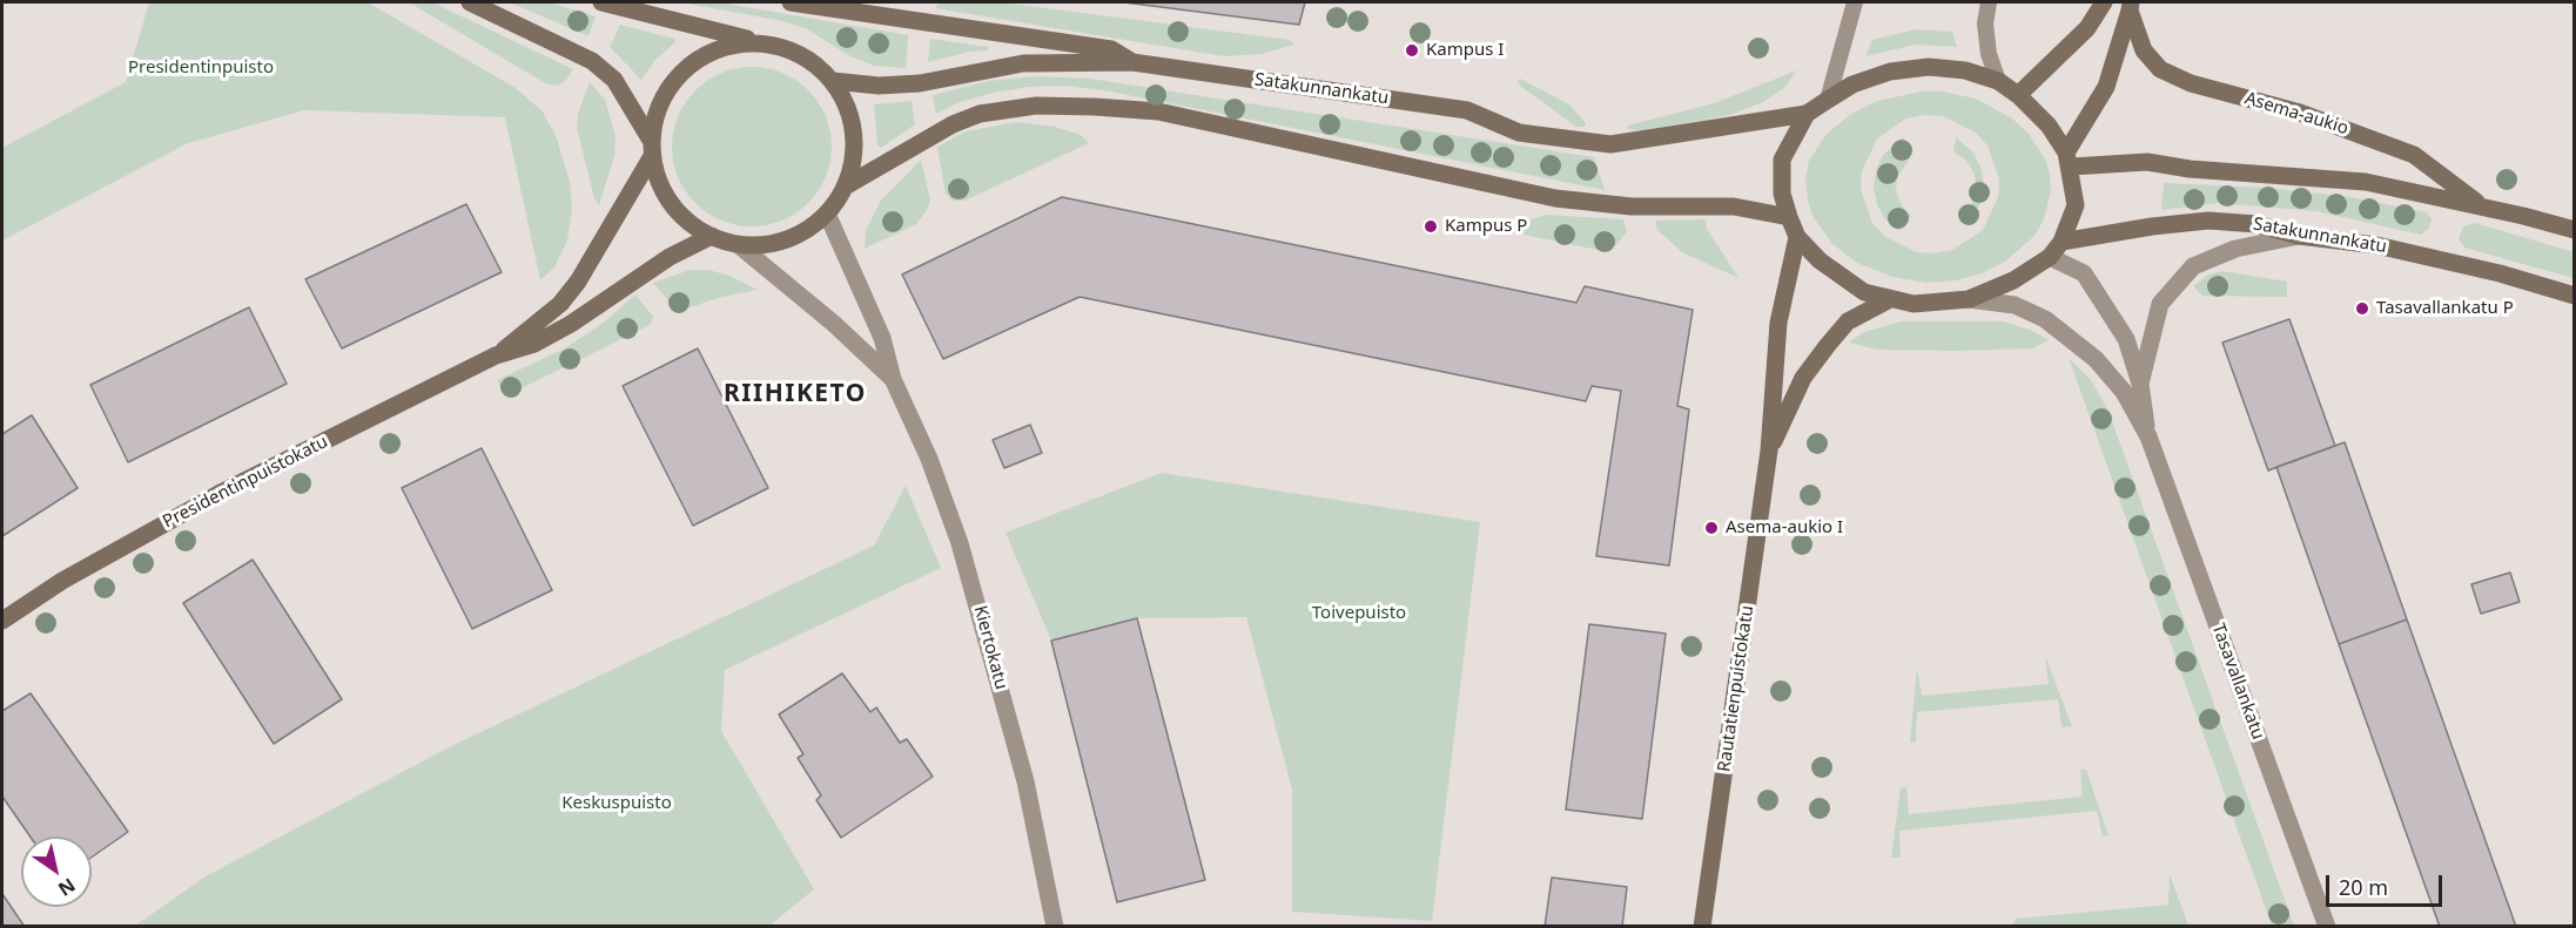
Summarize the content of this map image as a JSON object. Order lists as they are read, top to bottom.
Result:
{
  "streets": {
    "main road": [
      "Satakunnankatu",
      "Asema-aukio",
      "Presidentinpuistokatu",
      "Rautatienpuistokatu"
    ],
    "street": ["Kiertokatu", "Tasavallankatu"]
  },
  "crossings": [
    ["Satakunnankatu", "Presidentinpuistokatu"],
    ["Satakunnankatu", "Kiertokatu"],
    ["Presidentinpuistokatu", "Kiertokatu"]
  ],
  "districts": ["RIIHIKETO"],
  "parks": ["Presidentinpuisto", "Toivepuisto", "Keskuspuisto"],
  "places": [
    "Kampus I",
    "Kampus P",
    "Tasavallankatu P",
    "Asema-aukio I"
  ],
  "scale_bar": "20 m",
  "north": "bottom right"
}
